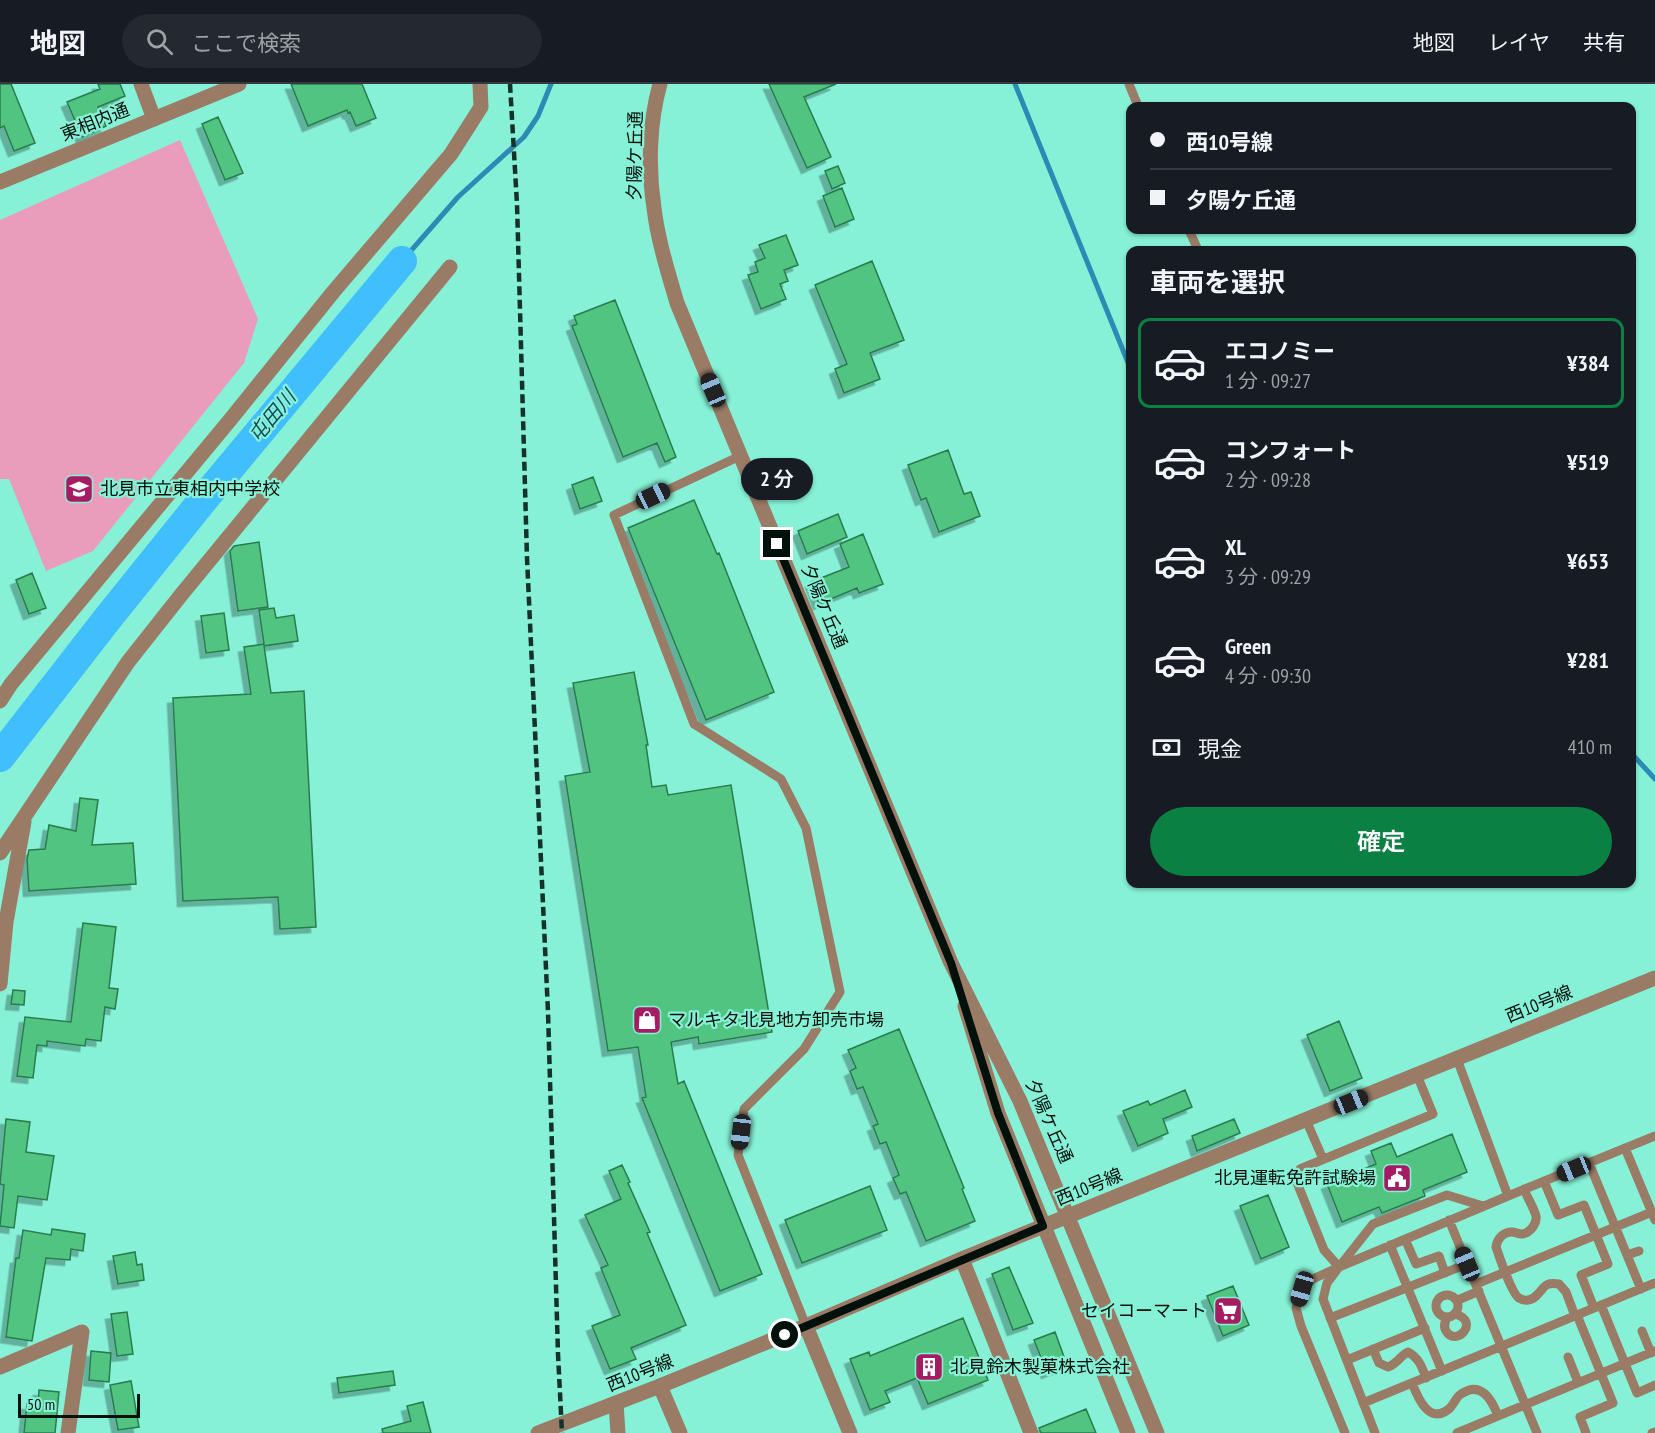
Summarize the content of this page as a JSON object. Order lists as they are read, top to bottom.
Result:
{
  "streets": {
    "street": ["東相内通", "夕陽ケ丘通", "西10号線"]
  },
  "crossings": [
    ["夕陽ケ丘通", "西10号線"]
  ],
  "water": ["屯田川"],
  "places": {
    "school or university": ["北見市立東相内中学校"],
    "shop": ["マルキタ北見地方卸売市場"],
    "public building": ["北見運転免許試験場"],
    "supermarket": ["セイコーマート"],
    "building": ["北見鈴木製菓株式会社"]
  },
  "scale_bar": "50 m",
  "page": {
    "header": "地図",
    "search": "ここで検索",
    "nav": ["地図", "レイヤ", "共有"],
    "banner": ["西10号線", "夕陽ケ丘通"],
    "heading": "車両を選択",
    "list": [
      {
        "name": "エコノミー",
        "note": "1 分 · 09:27",
        "value": "¥384"
      },
      {
        "name": "コンフォート",
        "note": "2 分 · 09:28",
        "value": "¥519"
      },
      {
        "name": "XL",
        "note": "3 分 · 09:29",
        "value": "¥653"
      },
      {
        "name": "Green",
        "note": "4 分 · 09:30",
        "value": "¥281"
      }
    ],
    "bubble": "2 分",
    "pay": ["現金", "410 m"],
    "buttons": "確定",
    "scale": "50 m"
  }
}
